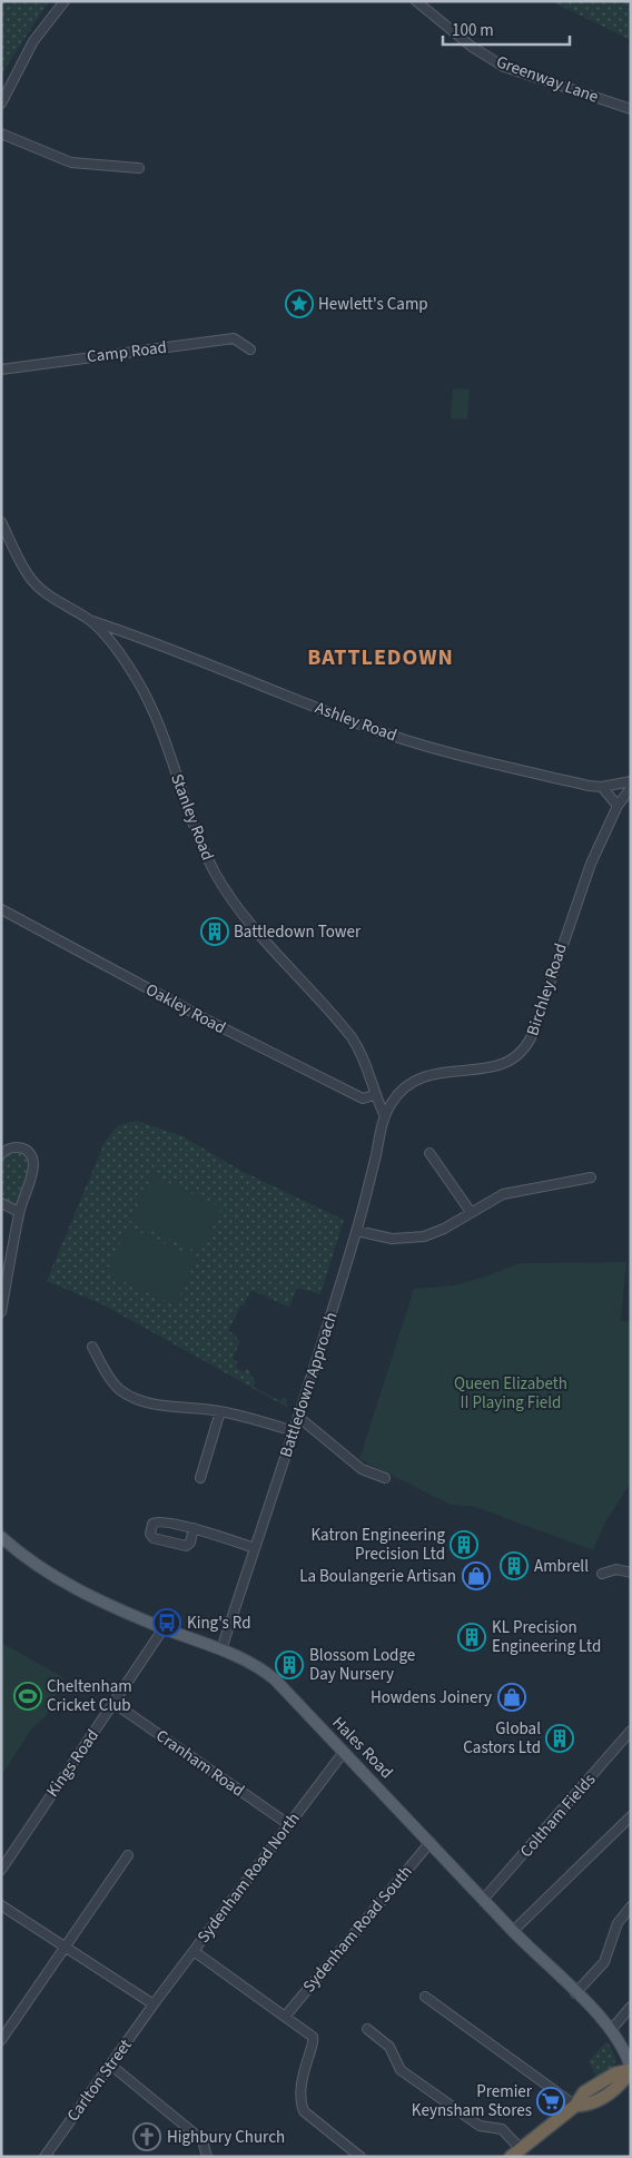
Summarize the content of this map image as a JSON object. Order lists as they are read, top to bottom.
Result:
{
  "streets": {
    "main road": ["Hales Road"],
    "street": [
      "Greenway Lane",
      "Camp Road",
      "Ashley Road",
      "Stanley Road",
      "Birchley Road",
      "Oakley Road",
      "Battledown Approach",
      "Kings Road",
      "Cranham Road",
      "Coltham Fields",
      "Sydenham Road North",
      "Sydenham Road South",
      "Carlton Street"
    ]
  },
  "crossings": [
    ["Ashley Road", "Stanley Road"],
    ["Stanley Road", "Birchley Road"],
    ["Stanley Road", "Oakley Road"],
    ["Stanley Road", "Battledown Approach"],
    ["Birchley Road", "Battledown Approach"],
    ["Battledown Approach", "Hales Road"],
    ["Hales Road", "Kings Road"],
    ["Hales Road", "Coltham Fields"],
    ["Hales Road", "Sydenham Road North"],
    ["Hales Road", "Sydenham Road South"],
    ["Kings Road", "Cranham Road"],
    ["Cranham Road", "Sydenham Road North"],
    ["Sydenham Road North", "Carlton Street"]
  ],
  "districts": ["BATTLEDOWN"],
  "parks": ["Queen Elizabeth II Playing Field"],
  "places": {
    "place": ["Hewlett's Camp"],
    "building": [
      "Battledown Tower",
      "Katron Engineering Precision Ltd",
      "Ambrell",
      "KL Precision Engineering Ltd",
      "Blossom Lodge Day Nursery",
      "Global Castors Ltd"
    ],
    "shop": ["La Boulangerie Artisan", "Howdens Joinery"],
    "bus stop": ["King's Rd"],
    "sports": ["Cheltenham Cricket Club"],
    "supermarket": ["Premier Keynsham Stores"],
    "church": ["Highbury Church"]
  },
  "scale_bar": "100 m"
}
